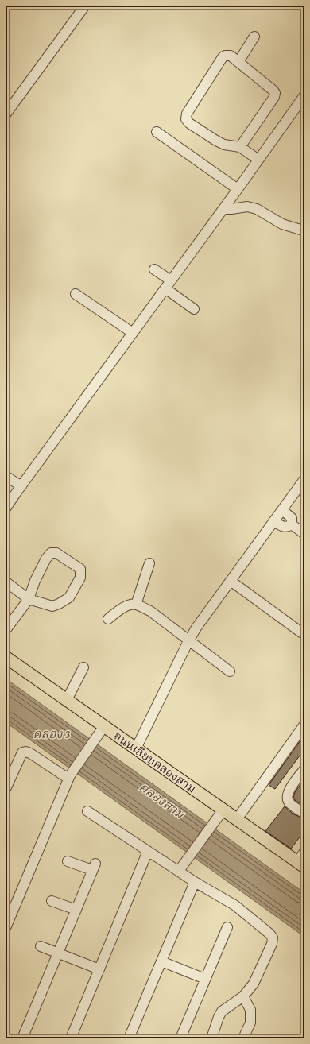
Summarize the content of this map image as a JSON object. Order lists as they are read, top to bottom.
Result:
{
  "streets": {
    "main road": ["ถนนเลียบคลองสาม"]
  },
  "water": ["คลอง 3", "คลองสาม"]
}
